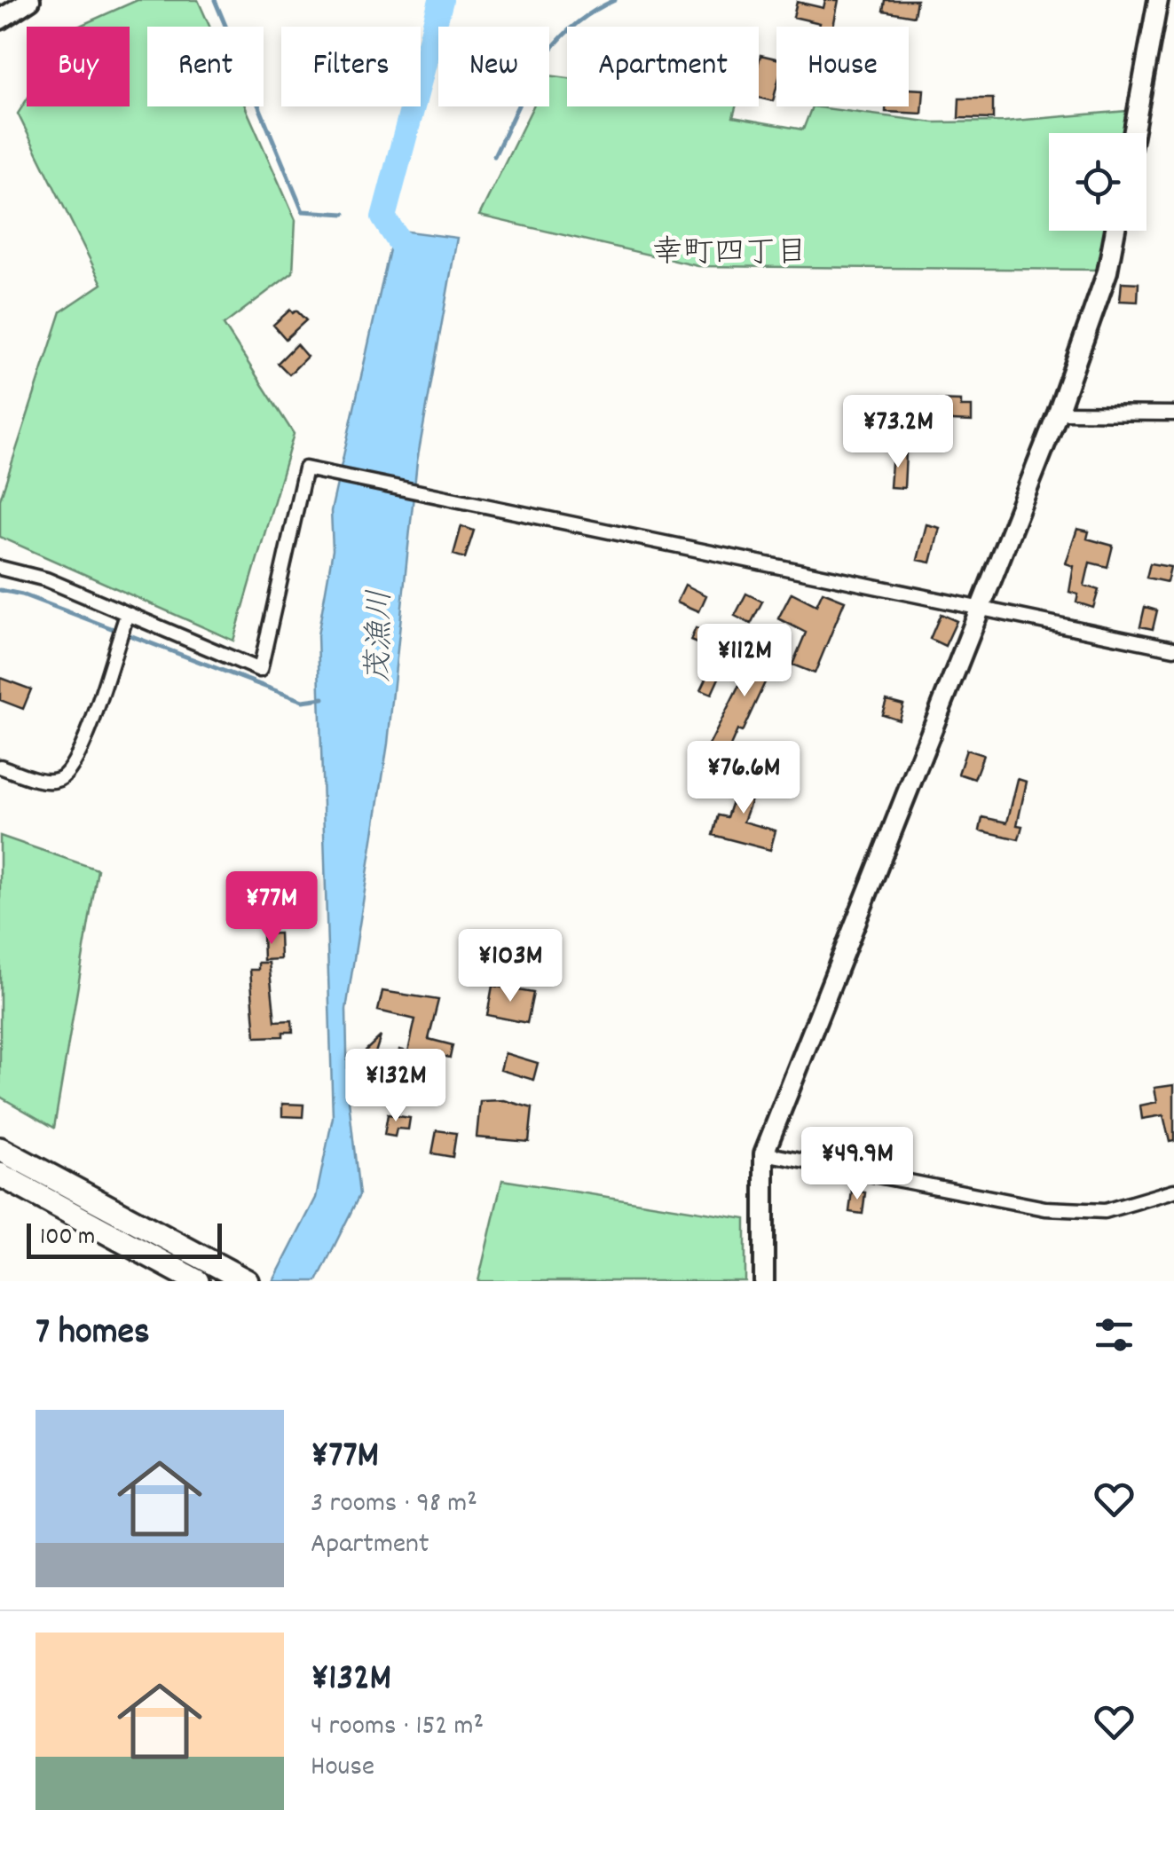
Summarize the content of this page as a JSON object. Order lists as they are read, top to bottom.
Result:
{
  "districts": ["幸町四丁目"],
  "water": ["茂漁川"],
  "scale_bar": "100 m",
  "page": {
    "chip": [
      "Buy",
      "Rent",
      "Filters",
      "New",
      "Apartment",
      "House"
    ],
    "price": [
      "¥73.2M",
      "¥112M",
      "¥76.6M",
      "¥77M",
      "¥103M",
      "¥132M",
      "¥49.9M"
    ],
    "scale": "100 m",
    "heading": "7 homes",
    "list": [
      {
        "name": "¥77M",
        "note": "3 rooms · 98 m² · Apartment"
      },
      {
        "name": "¥132M",
        "note": "4 rooms · 152 m² · House"
      }
    ]
  }
}
